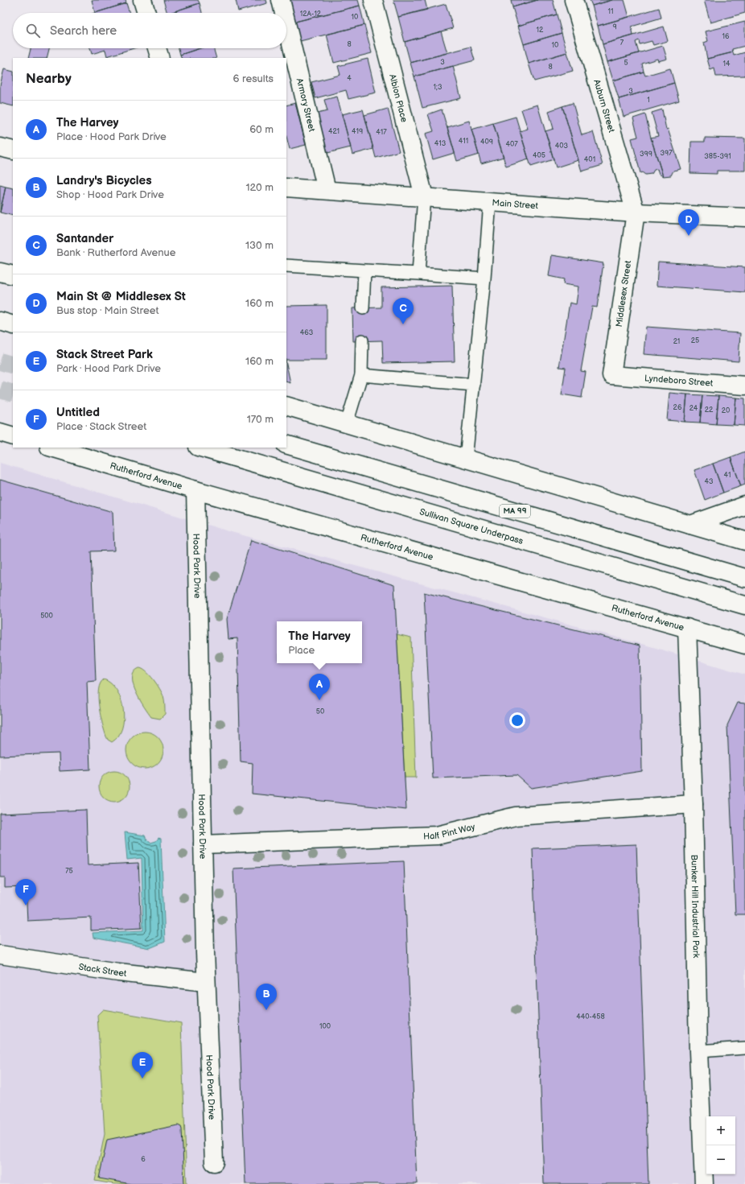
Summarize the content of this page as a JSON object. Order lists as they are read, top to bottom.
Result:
{
  "streets": {
    "street": [
      "Albion Place",
      "Armory Street",
      "Auburn Street",
      "Main Street",
      "Middlesex Street",
      "Lyndeboro Street",
      "Rutherford Avenue",
      "MA 99",
      "Sullivan Square Underpass",
      "Hood Park Drive",
      "Half Pint Way",
      "Bunker Hill Industrial Park",
      "Stack Street"
    ]
  },
  "crossings": [
    ["Albion Place", "Main Street"],
    ["Armory Street", "Main Street"],
    ["Auburn Street", "Main Street"],
    ["Auburn Street", "Middlesex Street"],
    ["Main Street", "Middlesex Street"],
    ["Middlesex Street", "Lyndeboro Street"],
    ["Rutherford Avenue", "Hood Park Drive"],
    ["Rutherford Avenue", "Bunker Hill Industrial Park"],
    ["Hood Park Drive", "Half Pint Way"],
    ["Hood Park Drive", "Stack Street"],
    ["Half Pint Way", "Bunker Hill Industrial Park"]
  ],
  "house_numbers": [
    "11",
    "12A-12",
    "10",
    "9",
    "12",
    "16",
    "7",
    "8",
    "10",
    "3",
    "5",
    "14",
    "8",
    "4",
    "1;3",
    "3",
    "1",
    "421",
    "419",
    "417",
    "411",
    "409",
    "413",
    "407",
    "403",
    "397",
    "399",
    "405",
    "385-391",
    "401",
    "463",
    "25",
    "21",
    "26",
    "24",
    "22",
    "20",
    "41",
    "43",
    "500",
    "50",
    "75",
    "440-458",
    "100",
    "6"
  ],
  "page": {
    "search": "Search here",
    "heading": ["Nearby", "6 results"],
    "list": [
      {
        "mark": "A",
        "name": "The Harvey",
        "note": "Place · Hood Park Drive",
        "value": "60 m"
      },
      {
        "mark": "B",
        "name": "Landry's Bicycles",
        "note": "Shop · Hood Park Drive",
        "value": "120 m"
      },
      {
        "mark": "C",
        "name": "Santander",
        "note": "Bank · Rutherford Avenue",
        "value": "130 m"
      },
      {
        "mark": "D",
        "name": "Main St @ Middlesex St",
        "note": "Bus stop · Main Street",
        "value": "160 m"
      },
      {
        "mark": "E",
        "name": "Stack Street Park",
        "note": "Park · Hood Park Drive",
        "value": "160 m"
      },
      {
        "mark": "F",
        "name": "Untitled",
        "note": "Place · Stack Street",
        "value": "170 m"
      }
    ],
    "pins": [
      "D",
      "C",
      "A",
      "F",
      "B",
      "E"
    ],
    "popup": ["The Harvey", "Place"],
    "map_buttons": ["+", "−"]
  }
}
